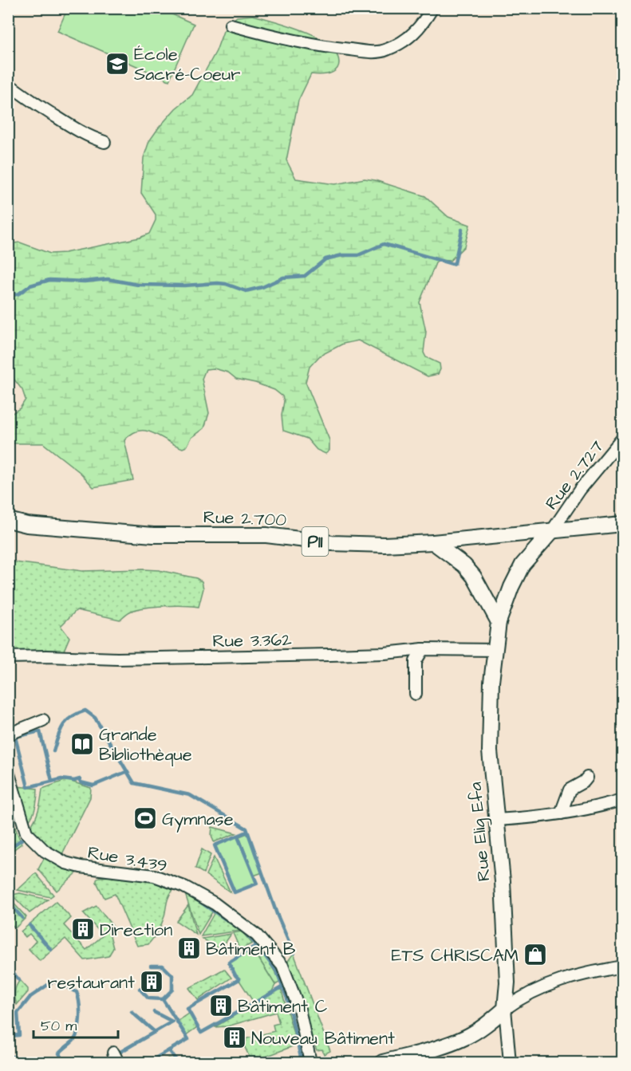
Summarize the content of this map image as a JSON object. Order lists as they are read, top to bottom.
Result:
{
  "streets": {
    "main road": ["Rue 2.700", "P11", "Rue Elig Efa"],
    "street": ["Rue 2.727", "Rue 3.362", "Rue 3.439"]
  },
  "crossings": [
    ["Rue 2.727", "Rue 2.700"],
    ["Rue 2.727", "Rue Elig Efa"],
    ["Rue 2.700", "Rue Elig Efa"],
    ["Rue 3.362", "Rue Elig Efa"]
  ],
  "places": {
    "school or university": ["École Sacré-Coeur"],
    "library": ["Grande Bibliothèque"],
    "sports": ["Gymnase"],
    "building": [
      "Direction",
      "Bâtiment B",
      "restaurant",
      "Bâtiment C",
      "Nouveau Bâtiment"
    ],
    "shop": ["ETS CHRISCAM"]
  },
  "scale_bar": "50 m"
}
